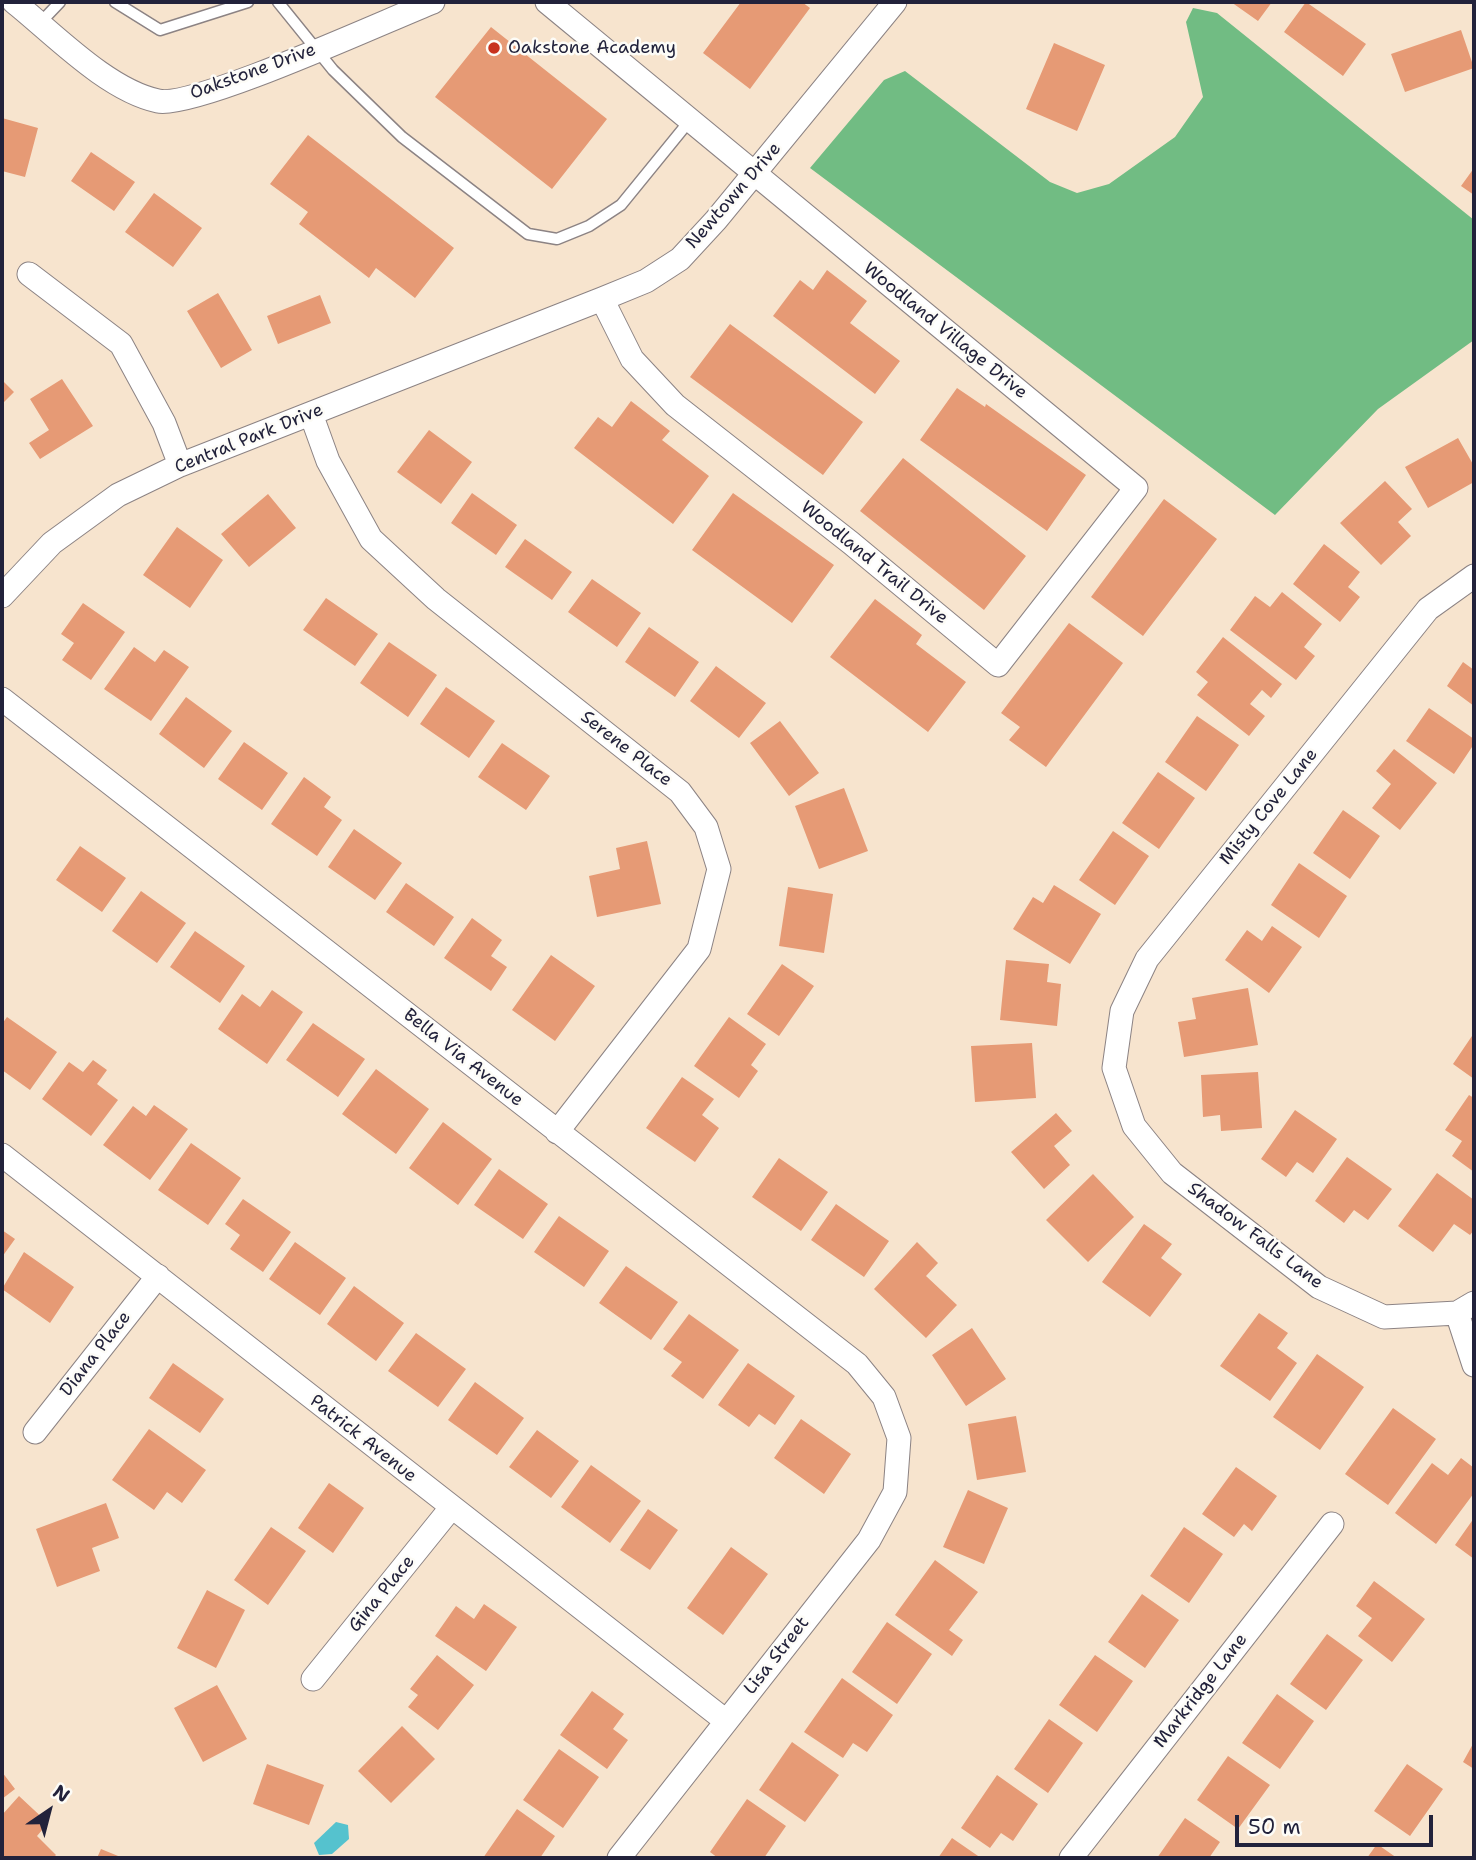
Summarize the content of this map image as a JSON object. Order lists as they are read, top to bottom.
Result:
{
  "streets": {
    "street": [
      "Oakstone Drive",
      "Newtown Drive",
      "Woodland Village Drive",
      "Central Park Drive",
      "Woodland Trail Drive",
      "Serene Place",
      "Misty Cove Lane",
      "Bella Via Avenue",
      "Shadow Falls Lane",
      "Diana Place",
      "Patrick Avenue",
      "Gina Place",
      "Lisa Street",
      "Markridge Lane"
    ]
  },
  "crossings": [
    ["Newtown Drive", "Woodland Village Drive"],
    ["Newtown Drive", "Central Park Drive"],
    ["Newtown Drive", "Woodland Trail Drive"],
    ["Woodland Village Drive", "Woodland Trail Drive"],
    ["Central Park Drive", "Serene Place"],
    ["Serene Place", "Bella Via Avenue"],
    ["Misty Cove Lane", "Shadow Falls Lane"],
    ["Bella Via Avenue", "Lisa Street"],
    ["Diana Place", "Patrick Avenue"],
    ["Patrick Avenue", "Gina Place"],
    ["Patrick Avenue", "Lisa Street"]
  ],
  "places": ["Oakstone Academy"],
  "scale_bar": "50 m",
  "north": "top right"
}
